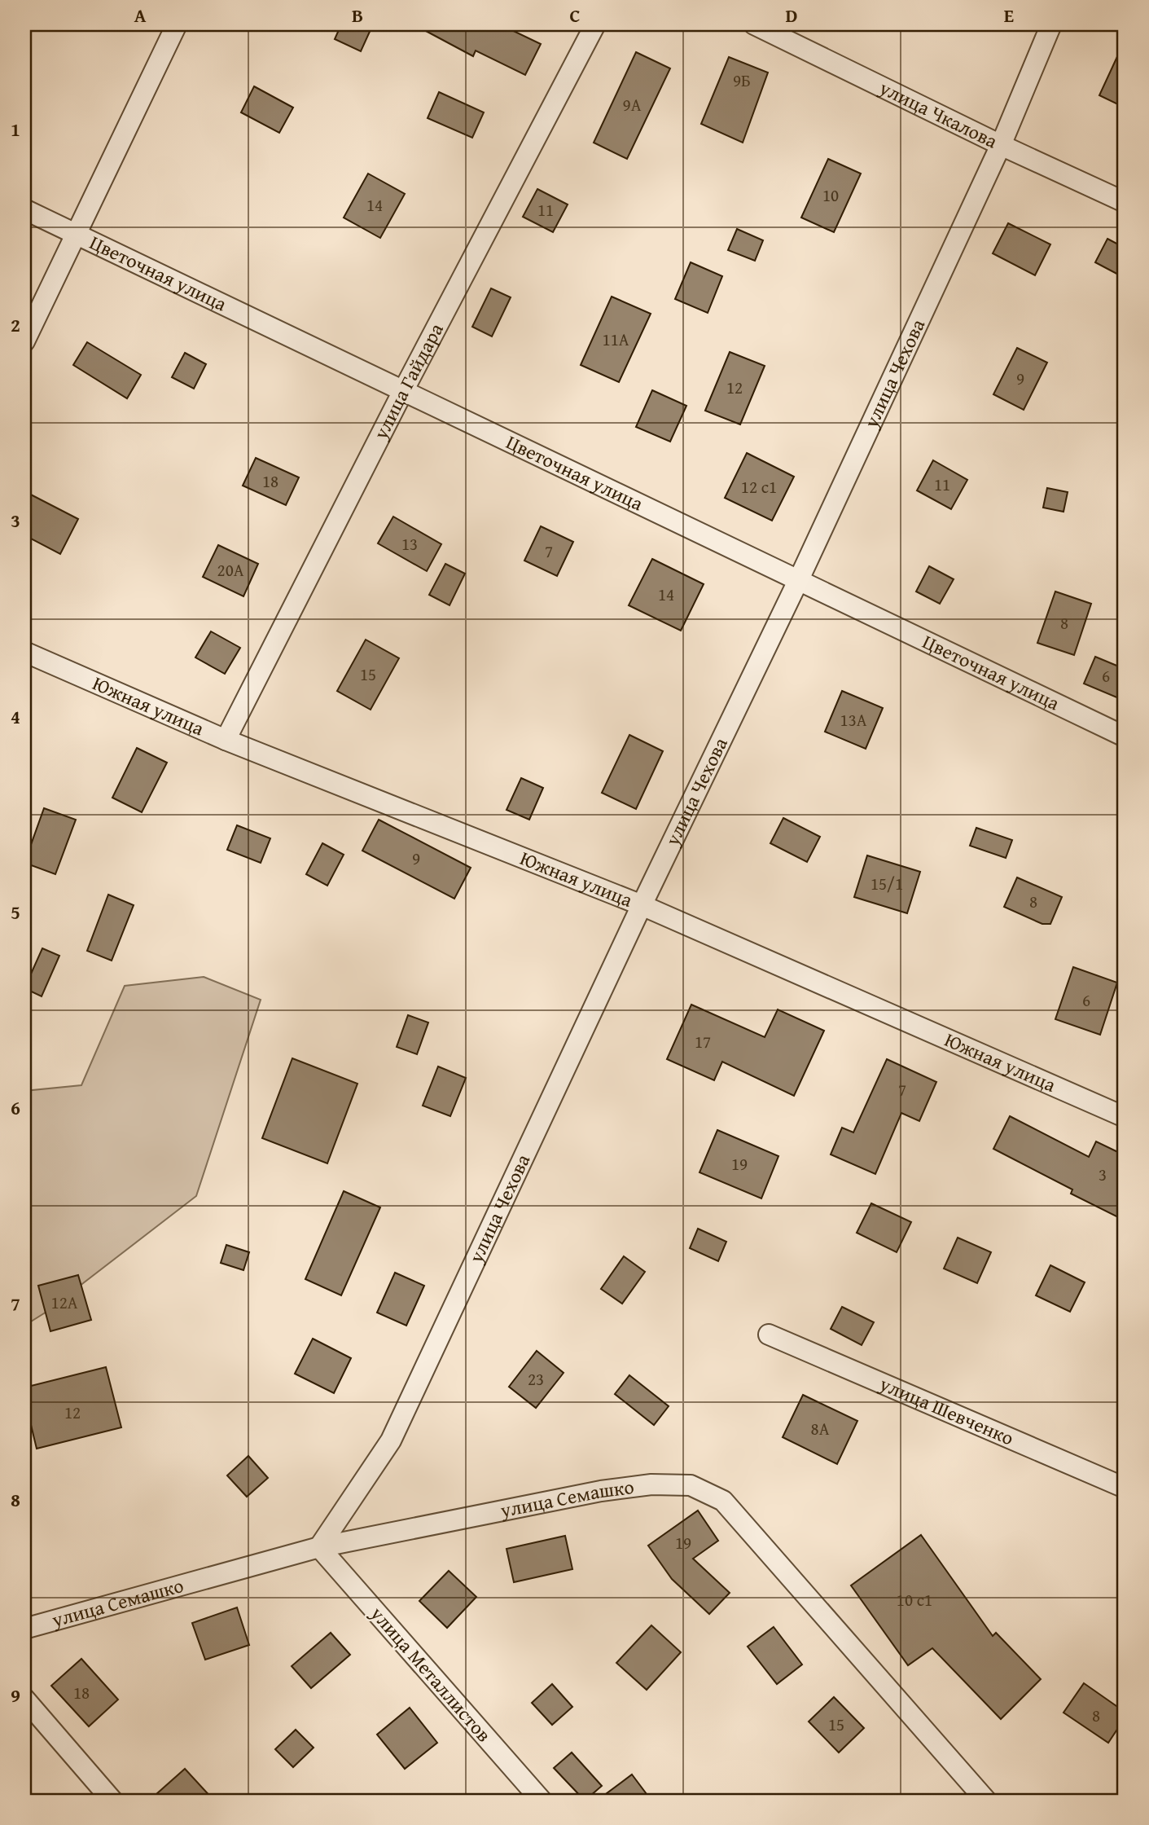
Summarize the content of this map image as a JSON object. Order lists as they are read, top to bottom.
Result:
{
  "streets": {
    "street": [
      "улица Чкалова",
      "Цветочная улица",
      "улица Чехова",
      "улица Гайдара",
      "Южная улица",
      "улица Шевченко",
      "улица Семашко",
      "улица Металлистов"
    ]
  },
  "crossings": [
    ["улица Чкалова", "улица Чехова"],
    ["Цветочная улица", "улица Чехова"],
    ["Цветочная улица", "улица Гайдара"],
    ["улица Чехова", "Южная улица"],
    ["улица Чехова", "улица Семашко"],
    ["улица Чехова", "улица Металлистов"],
    ["улица Гайдара", "Южная улица"],
    ["улица Семашко", "улица Металлистов"]
  ],
  "house_numbers": [
    "9Б",
    "9А",
    "10",
    "14",
    "11",
    "11А",
    "9",
    "12",
    "18",
    "11",
    "12 с1",
    "13",
    "7",
    "20А",
    "14",
    "8",
    "15",
    "6",
    "13А",
    "9",
    "15/1",
    "8",
    "6",
    "17",
    "7",
    "19",
    "3",
    "12А",
    "23",
    "12",
    "8А",
    "19",
    "10 с1",
    "18",
    "8",
    "15"
  ],
  "grid": {
    "columns": [
      "A",
      "B",
      "C",
      "D",
      "E"
    ],
    "rows": [
      "1",
      "2",
      "3",
      "4",
      "5",
      "6",
      "7",
      "8",
      "9"
    ]
  }
}
